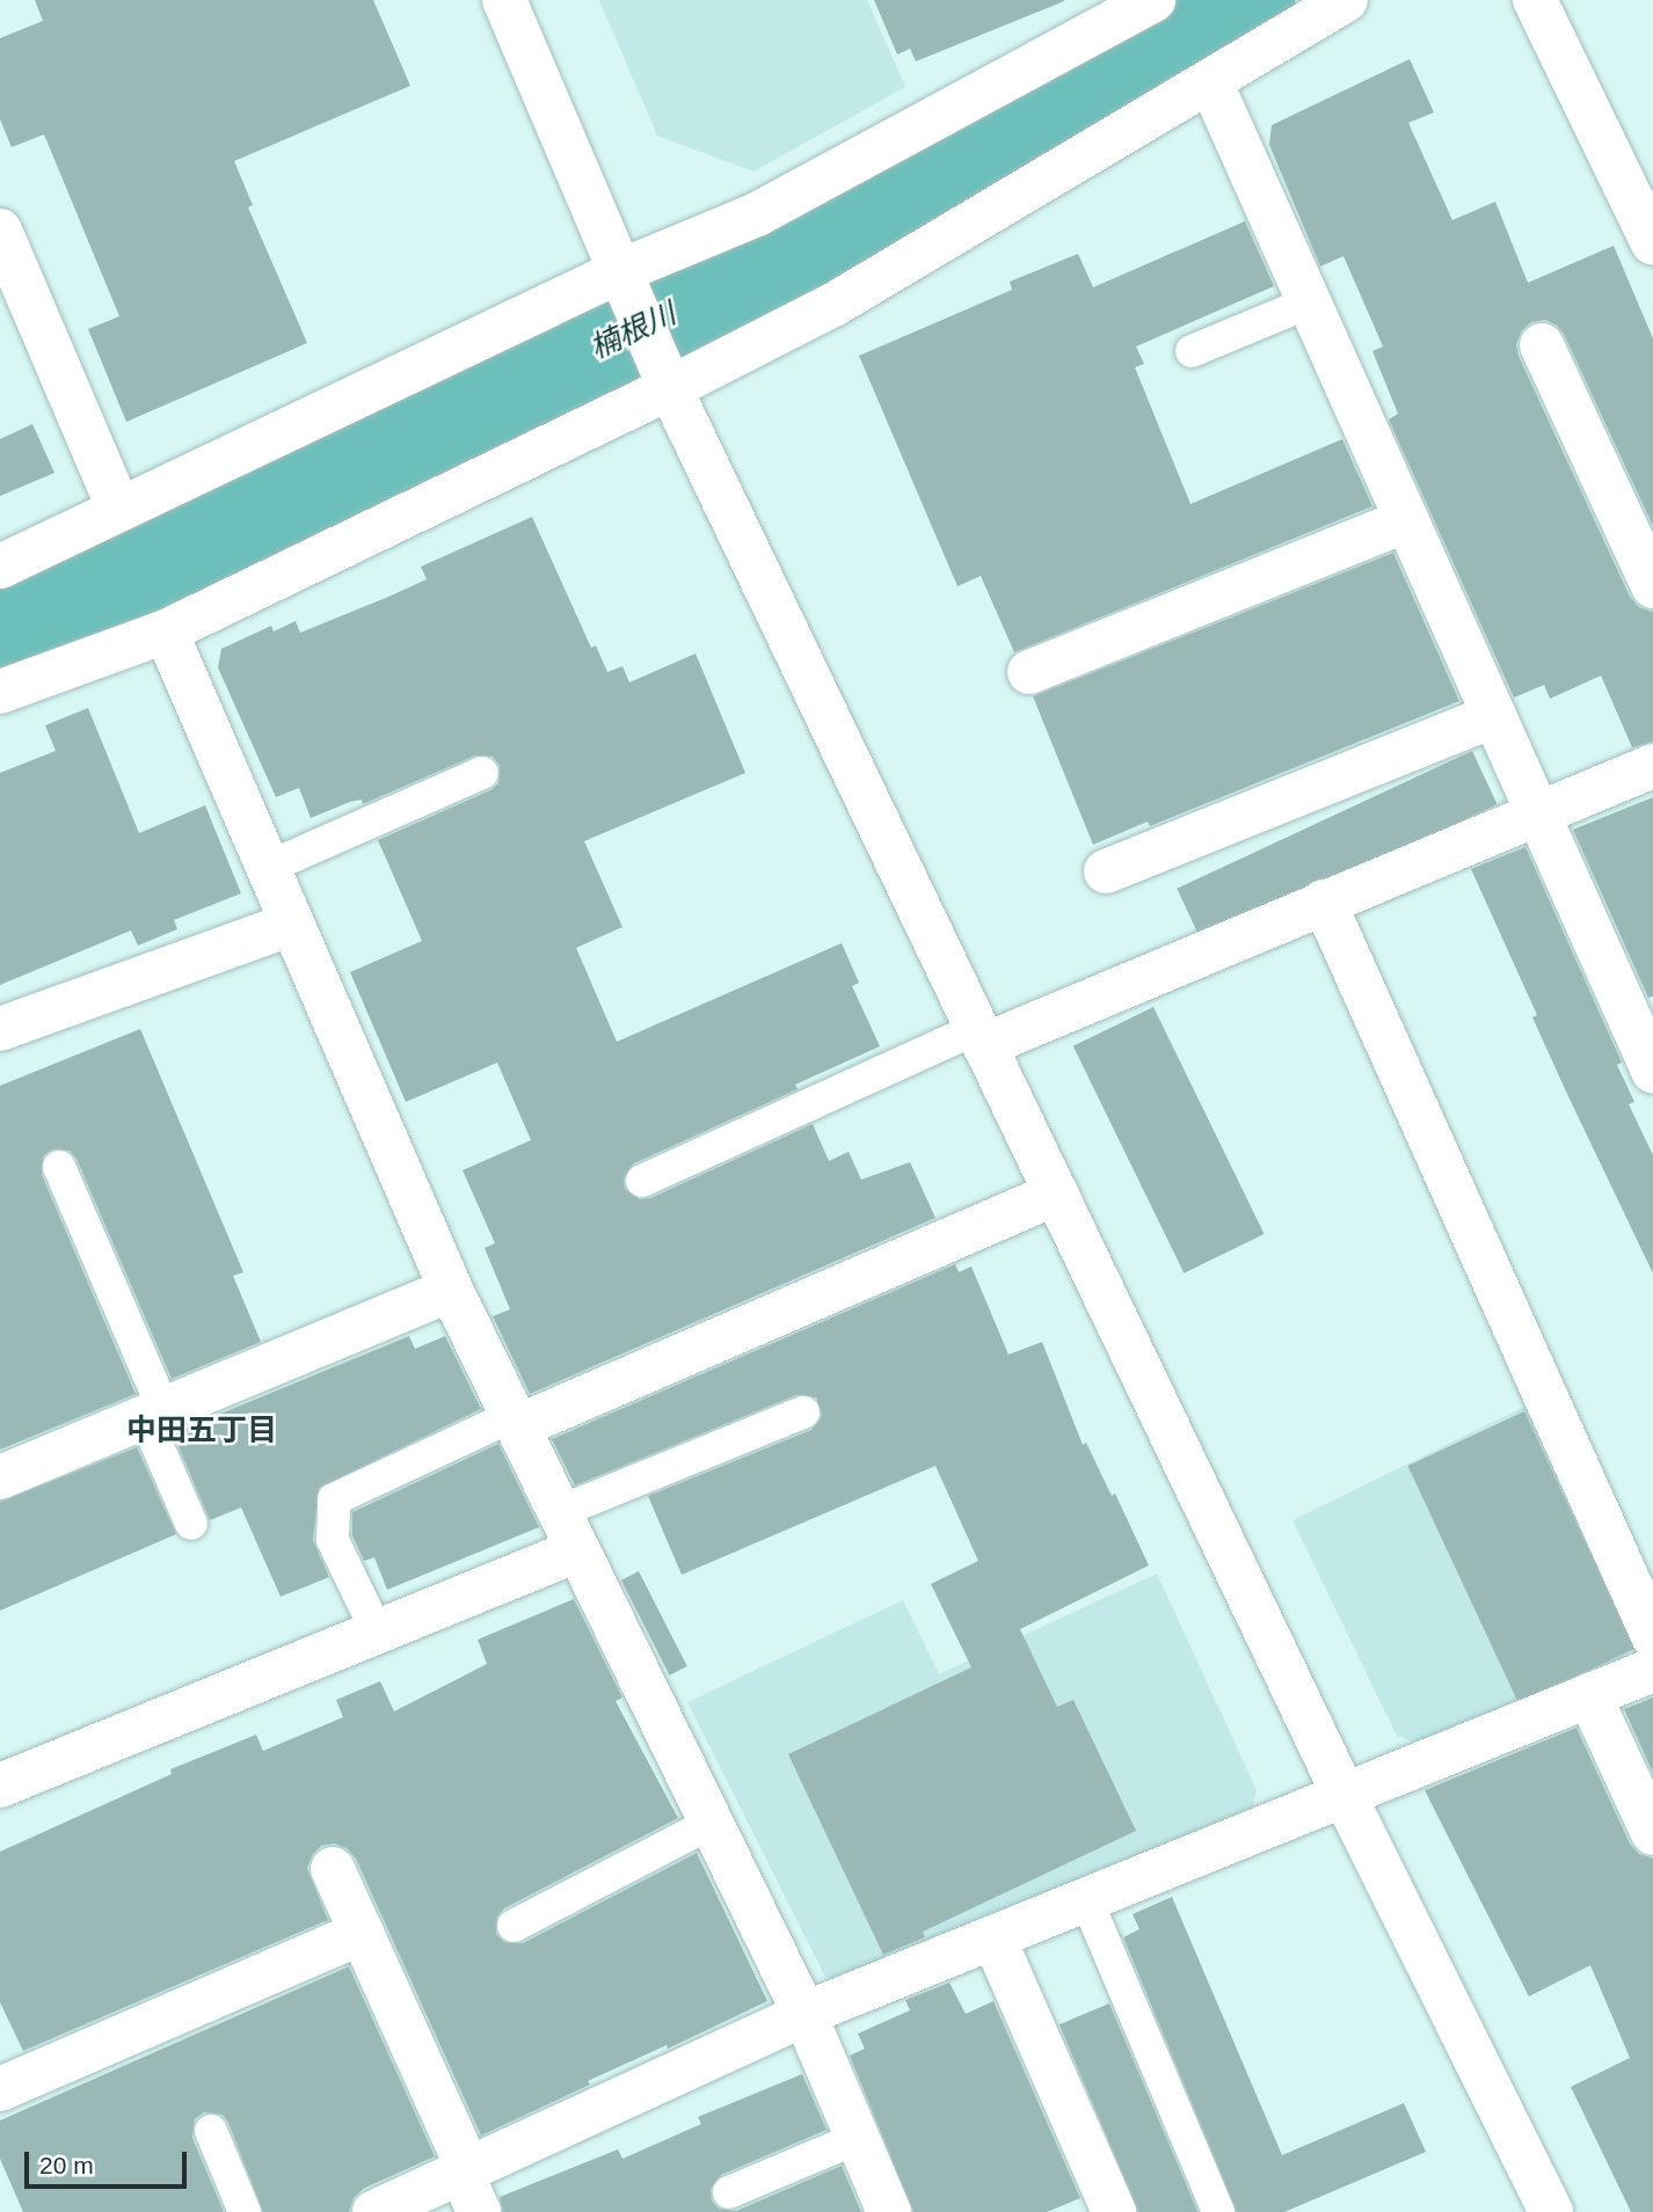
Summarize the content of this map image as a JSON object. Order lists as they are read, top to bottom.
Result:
{
  "districts": ["中田五丁目"],
  "water": ["楠根川"],
  "scale_bar": "20 m"
}
